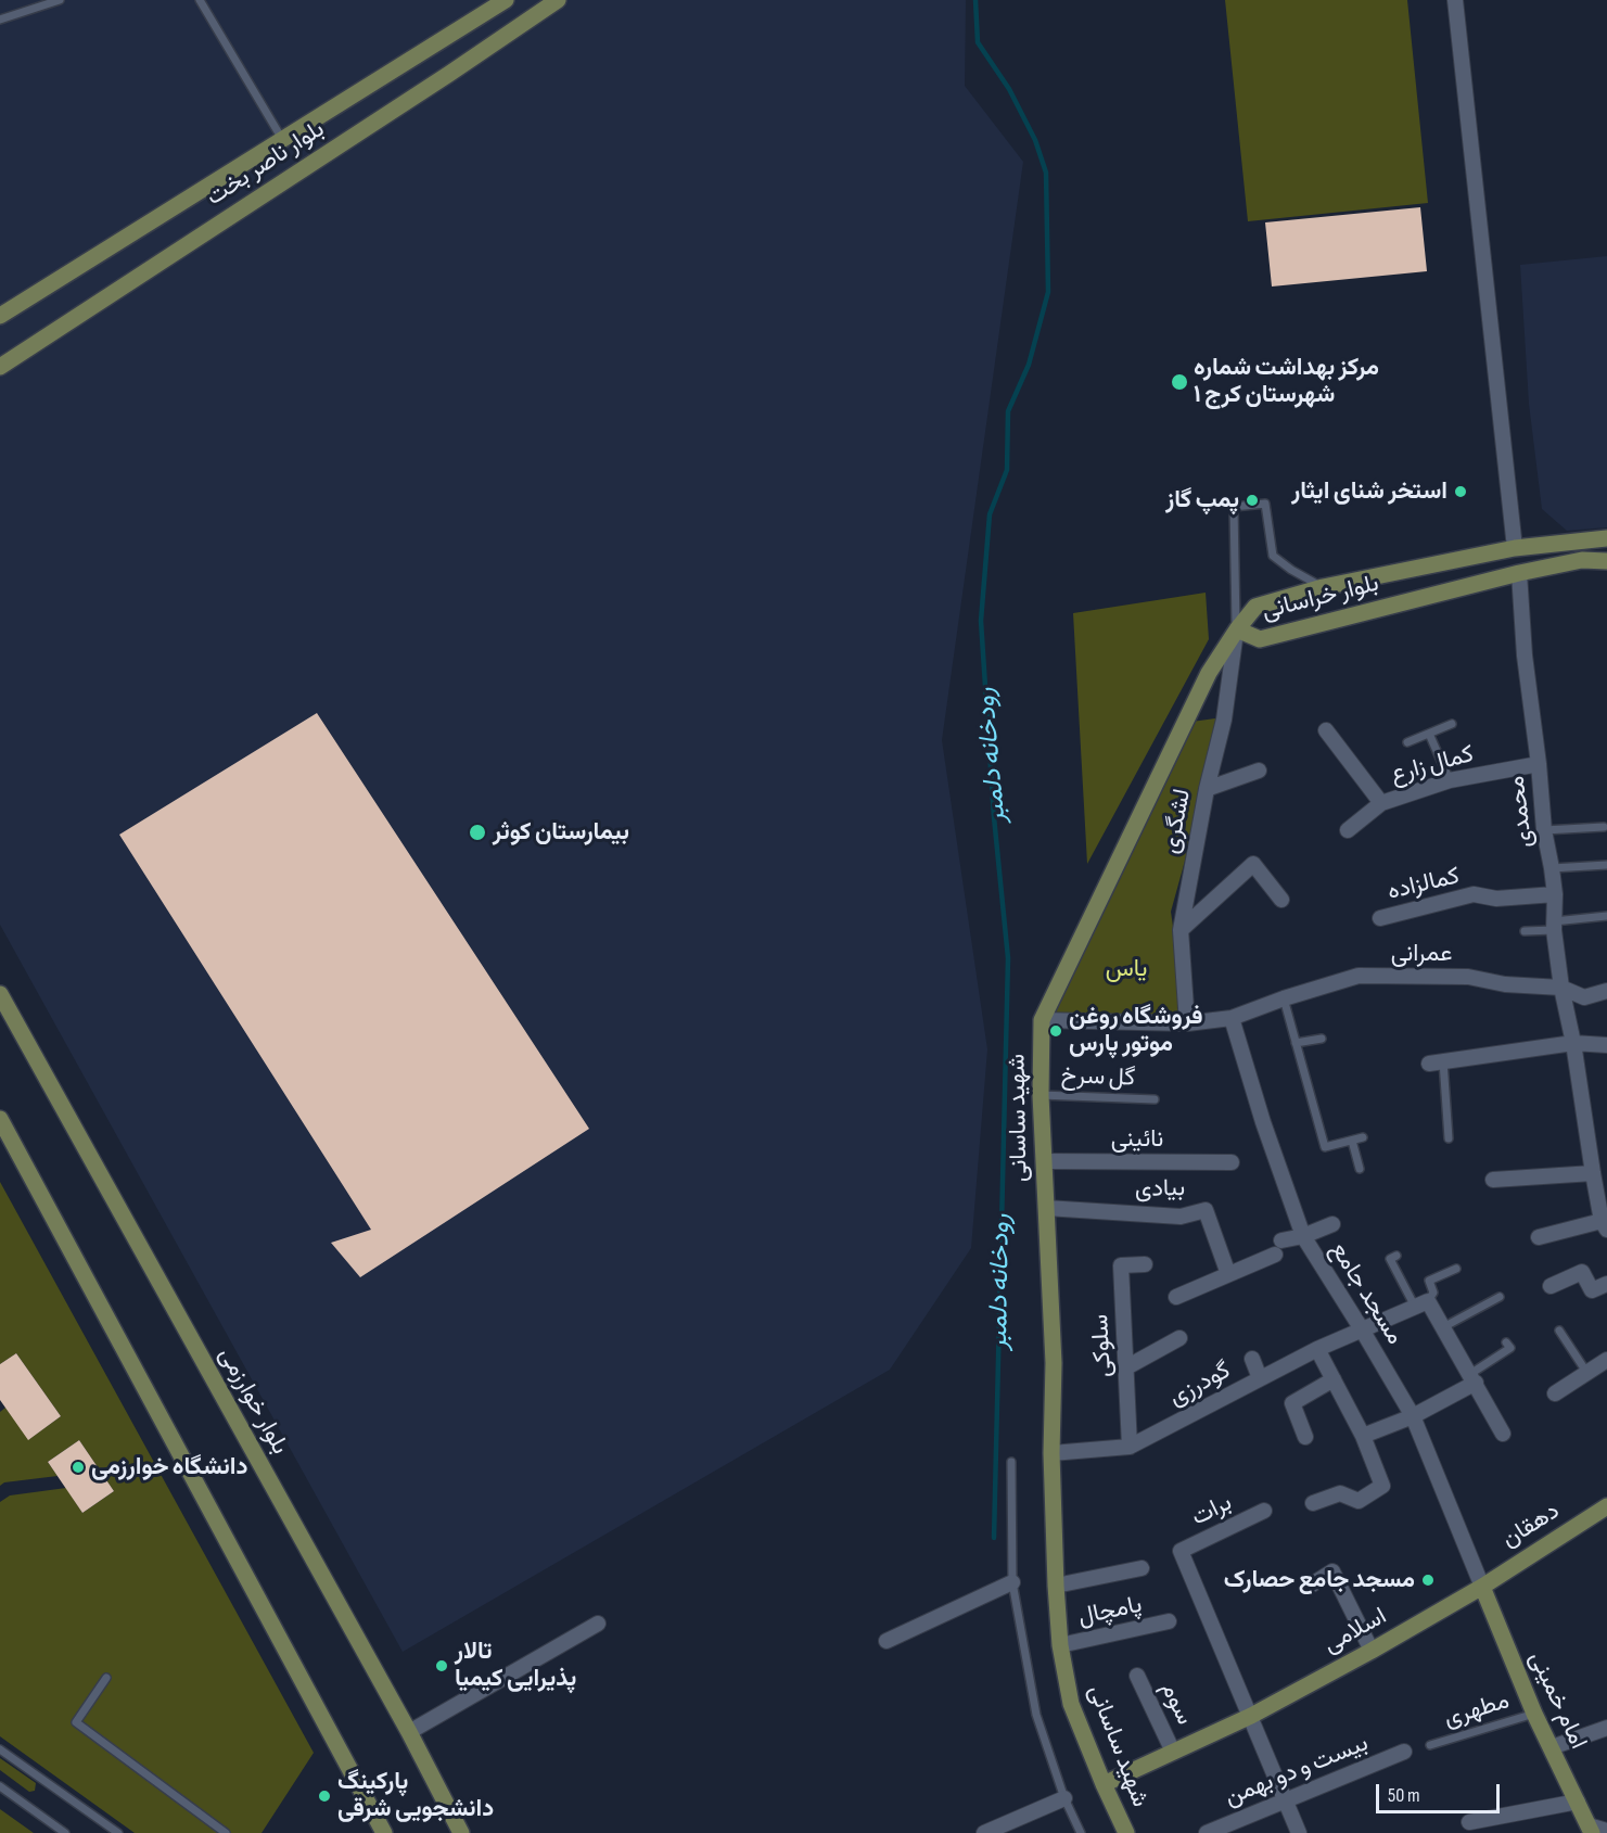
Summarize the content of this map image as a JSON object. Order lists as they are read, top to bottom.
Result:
{
  "streets": {
    "main road": [
      "بلوار ناصر بخت",
      "بلوار خراسانی",
      "شهید ساسانی",
      "بلوار خوارزمی",
      "دهقان",
      "اسلامی",
      "امام خمینی"
    ],
    "street": [
      "کمال زارع",
      "محمدی",
      "لشگری",
      "کمالزاده",
      "عمرانی",
      "نائینی",
      "بیادی",
      "مسجد جامع",
      "سلوکی",
      "گودرزی",
      "برات",
      "پامچال",
      "سوم",
      "بیست و دو بهمن"
    ],
    "lane": ["گل سرخ", "مطهری"]
  },
  "crossings": [
    ["بلوار خراسانی", "محمدی"],
    ["بلوار خراسانی", "لشگری"],
    ["بلوار خراسانی", "شهید ساسانی"],
    ["کمال زارع", "محمدی"],
    ["محمدی", "کمالزاده"],
    ["محمدی", "عمرانی"],
    ["لشگری", "عمرانی"],
    ["لشگری", "شهید ساسانی"],
    ["عمرانی", "شهید ساسانی"],
    ["عمرانی", "مسجد جامع"],
    ["گل سرخ", "شهید ساسانی"],
    ["شهید ساسانی", "نائینی"],
    ["شهید ساسانی", "بیادی"],
    ["شهید ساسانی", "گودرزی"],
    ["شهید ساسانی", "پامچال"],
    ["شهید ساسانی", "اسلامی"],
    ["مسجد جامع", "گودرزی"],
    ["مسجد جامع", "دهقان"],
    ["مسجد جامع", "اسلامی"],
    ["مسجد جامع", "امام خمینی"],
    ["سلوکی", "گودرزی"],
    ["برات", "اسلامی"],
    ["دهقان", "اسلامی"],
    ["دهقان", "امام خمینی"],
    ["اسلامی", "امام خمینی"],
    ["اسلامی", "سوم"],
    ["امام خمینی", "مطهری"]
  ],
  "water": ["رودخانه دلمبر"],
  "parks": ["یاس"],
  "places": [
    "مرکز بهداشت شماره ۱ شهرستان کرج",
    "استخر شنای ایثار",
    "پمپ گاز",
    "بیمارستان کوثر",
    "فروشگاه روغن موتور پارس",
    "دانشگاه خوارزمی",
    "مسجد جامع حصارک",
    "تالار پذیرایی کیمیا",
    "پارکینگ دانشجویی شرقی"
  ],
  "scale_bar": "50 m"
}
